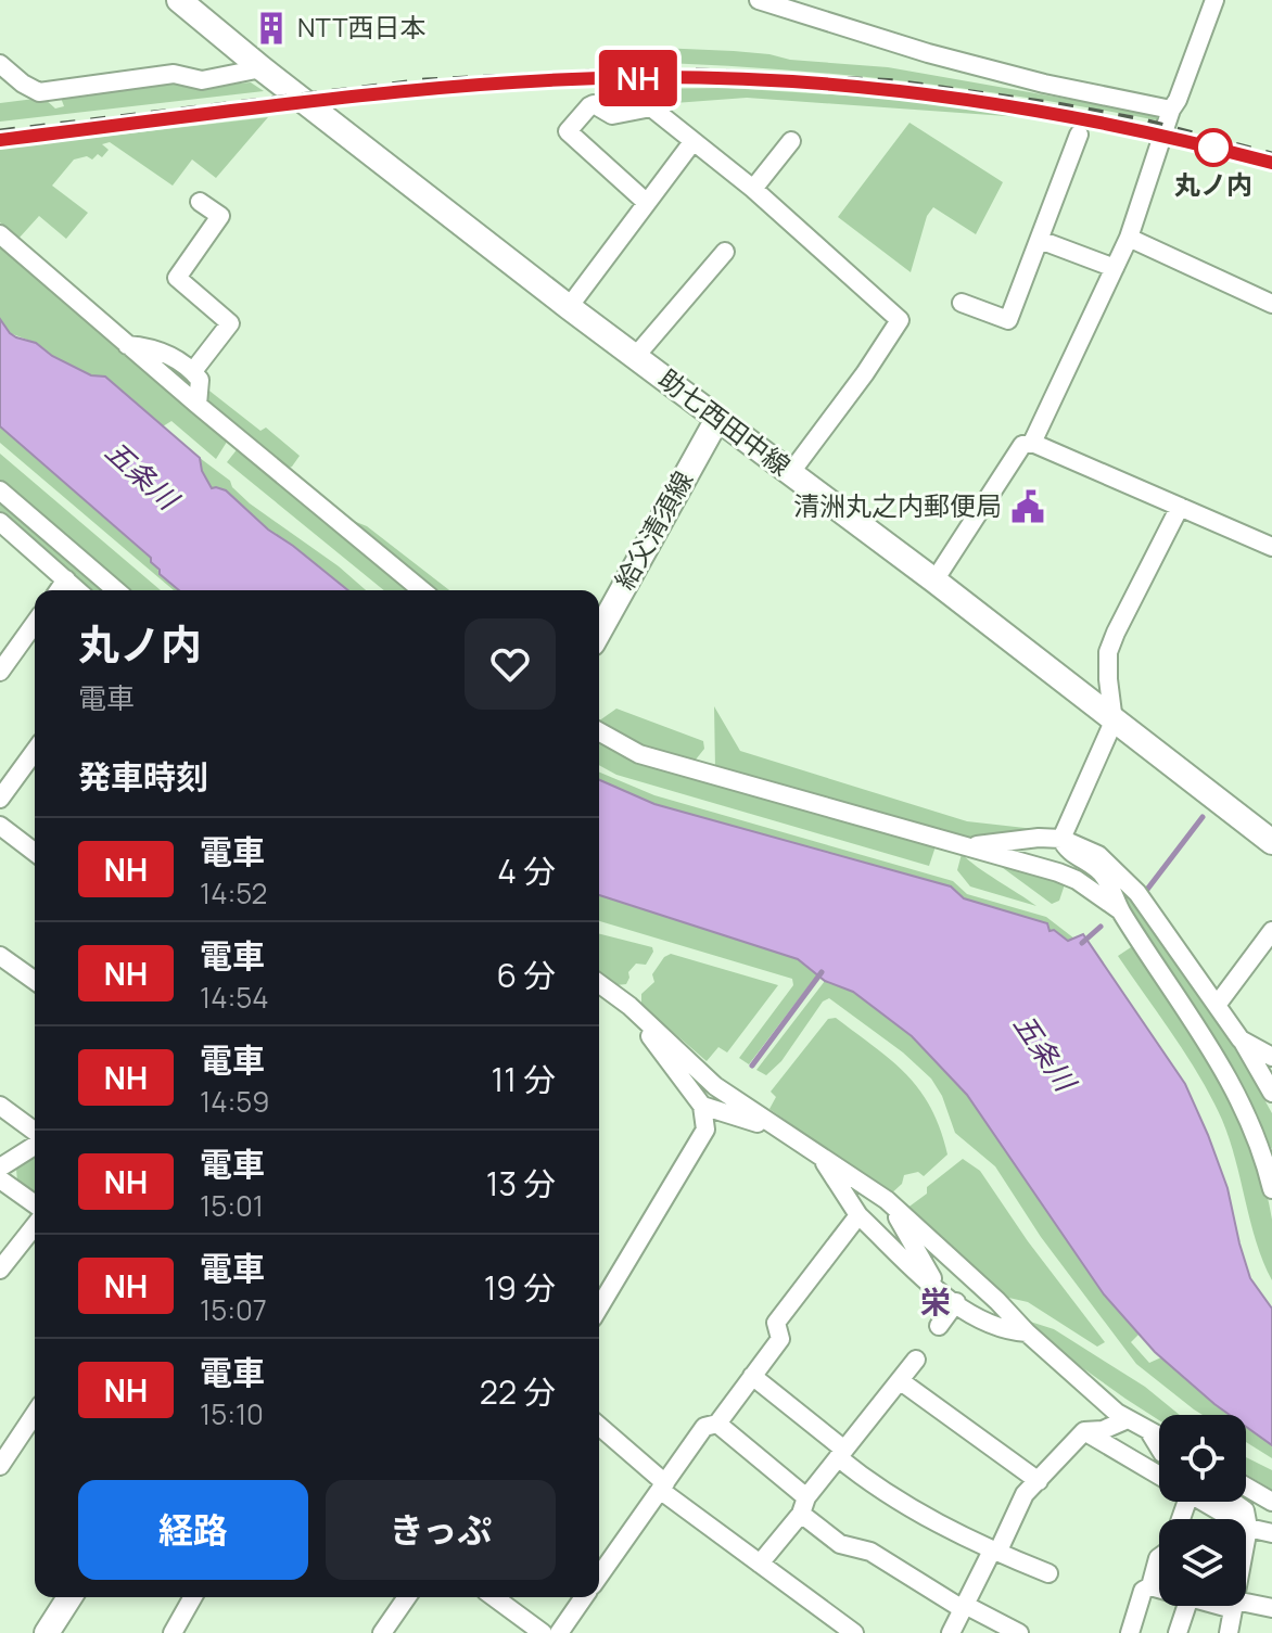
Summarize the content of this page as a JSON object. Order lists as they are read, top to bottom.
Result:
{
  "streets": {
    "main road": ["助七西田中線", "給父清須線"]
  },
  "crossings": [
    ["助七西田中線", "給父清須線"]
  ],
  "districts": ["栄"],
  "water": ["五条川"],
  "places": {
    "building": ["NTT西日本"],
    "other": ["丸ノ内"],
    "public building": ["清洲丸之内郵便局"]
  },
  "page": {
    "on_map": "NH",
    "heading": [
      ["丸ノ内", "電車"],
      "発車時刻"
    ],
    "list": [
      {
        "mark": "NH",
        "name": "電車",
        "note": "14:52",
        "value": "4 分"
      },
      {
        "mark": "NH",
        "name": "電車",
        "note": "14:54",
        "value": "6 分"
      },
      {
        "mark": "NH",
        "name": "電車",
        "note": "14:59",
        "value": "11 分"
      },
      {
        "mark": "NH",
        "name": "電車",
        "note": "15:01",
        "value": "13 分"
      },
      {
        "mark": "NH",
        "name": "電車",
        "note": "15:07",
        "value": "19 分"
      },
      {
        "mark": "NH",
        "name": "電車",
        "note": "15:10",
        "value": "22 分"
      }
    ],
    "buttons": ["経路", "きっぷ"]
  }
}
